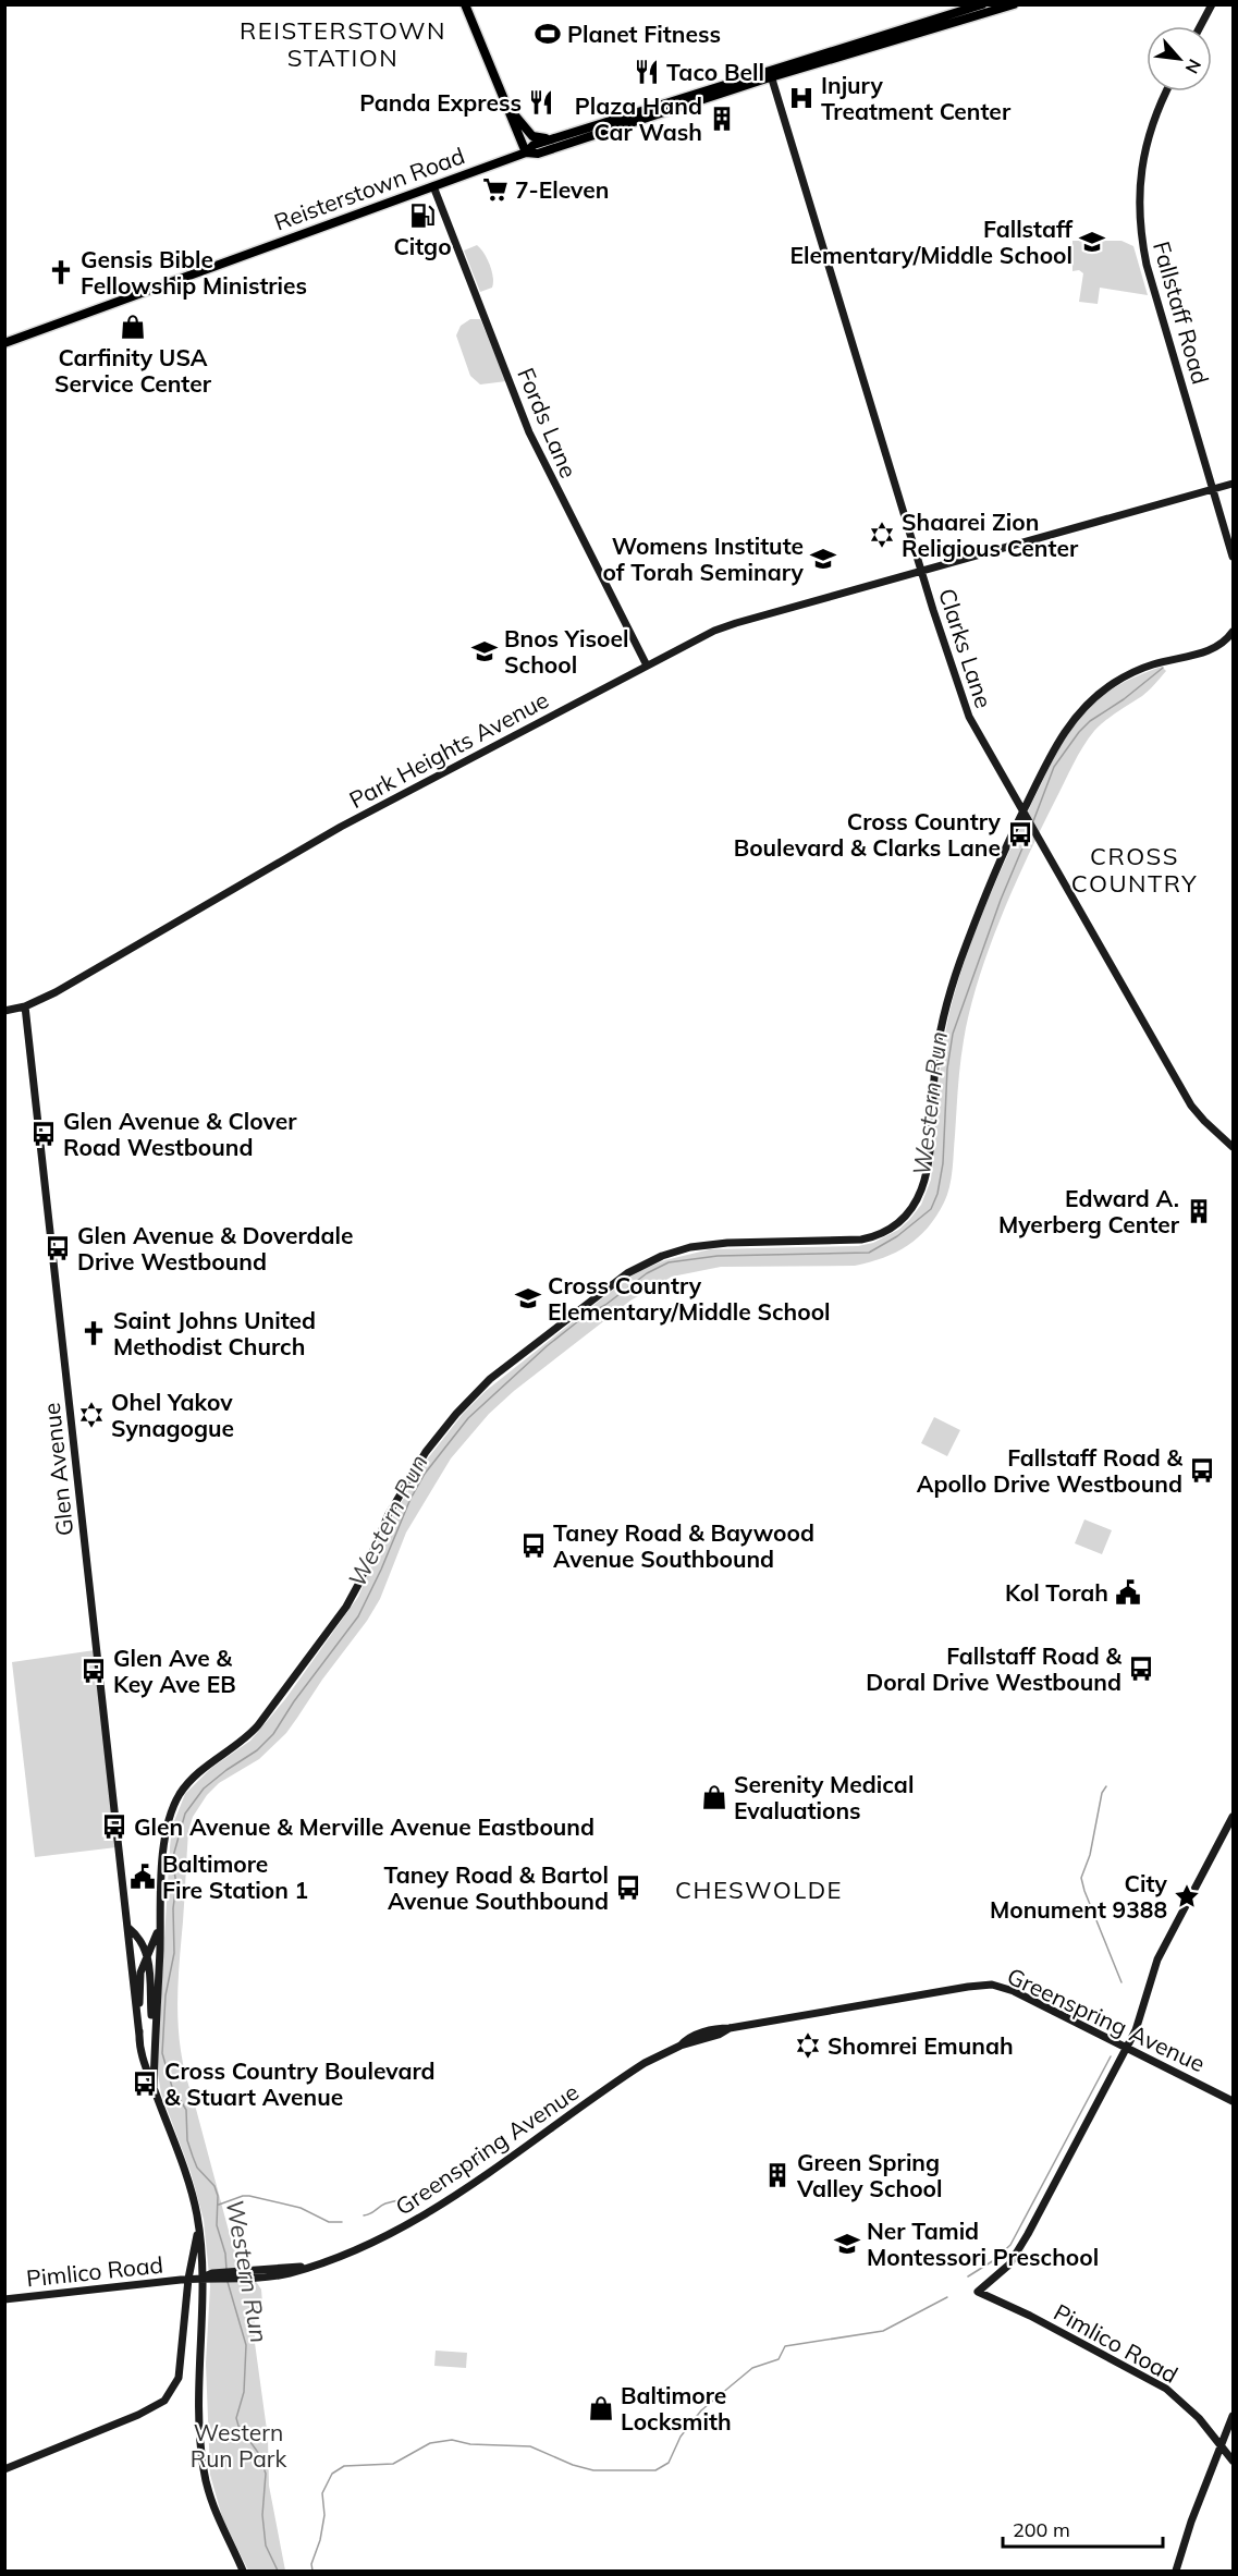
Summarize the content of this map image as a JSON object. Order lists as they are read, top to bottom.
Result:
{
  "streets": {
    "main road": [
      "Reisterstown Road",
      "Fallstaff Road",
      "Fords Lane",
      "Clarks Lane",
      "Park Heights Avenue",
      "Glen Avenue",
      "Greenspring Avenue",
      "Pimlico Road"
    ]
  },
  "crossings": [
    ["Reisterstown Road", "Fords Lane"],
    ["Reisterstown Road", "Clarks Lane"],
    ["Fallstaff Road", "Park Heights Avenue"],
    ["Fords Lane", "Park Heights Avenue"],
    ["Clarks Lane", "Park Heights Avenue"],
    ["Park Heights Avenue", "Glen Avenue"],
    ["Greenspring Avenue", "Pimlico Road"]
  ],
  "districts": ["REISTERSTOWN STATION", "CROSS COUNTRY", "CHESWOLDE"],
  "water": ["Western Run"],
  "parks": ["Western Run Park"],
  "places": {
    "sports": ["Planet Fitness"],
    "restaurant": ["Taco Bell", "Panda Express"],
    "hospital": ["Injury Treatment Center"],
    "building": ["Plaza Hand Car Wash", "Edward A. Myerberg Center", "Green Spring Valley School"],
    "supermarket": ["7-Eleven"],
    "fuel station": ["Citgo"],
    "school or university": [
      "Fallstaff Elementary/Middle School",
      "Womens Institute of Torah Seminary",
      "Bnos Yisoel School",
      "Cross Country Elementary/Middle School",
      "Ner Tamid Montessori Preschool"
    ],
    "church": ["Gensis Bible Fellowship Ministries", "Saint Johns United Methodist Church"],
    "shop": ["Carfinity USA Service Center", "Serenity Medical Evaluations", "Baltimore Locksmith"],
    "synagogue": ["Shaarei Zion Religious Center", "Ohel Yakov Synagogue", "Shomrei Emunah"],
    "bus stop": [
      "Cross Country Boulevard & Clarks Lane",
      "Glen Avenue & Clover Road Westbound",
      "Glen Avenue & Doverdale Drive Westbound",
      "Fallstaff Road & Apollo Drive Westbound",
      "Taney Road & Baywood Avenue Southbound",
      "Fallstaff Road & Doral Drive Westbound",
      "Glen Ave & Key Ave EB",
      "Glen Avenue & Merville Avenue Eastbound",
      "Taney Road & Bartol Avenue Southbound",
      "Cross Country Boulevard & Stuart Avenue"
    ],
    "public building": ["Kol Torah", "Baltimore Fire Station 1"],
    "place": ["City Monument 9388"]
  },
  "scale_bar": "200 m",
  "north": "bottom right"
}
